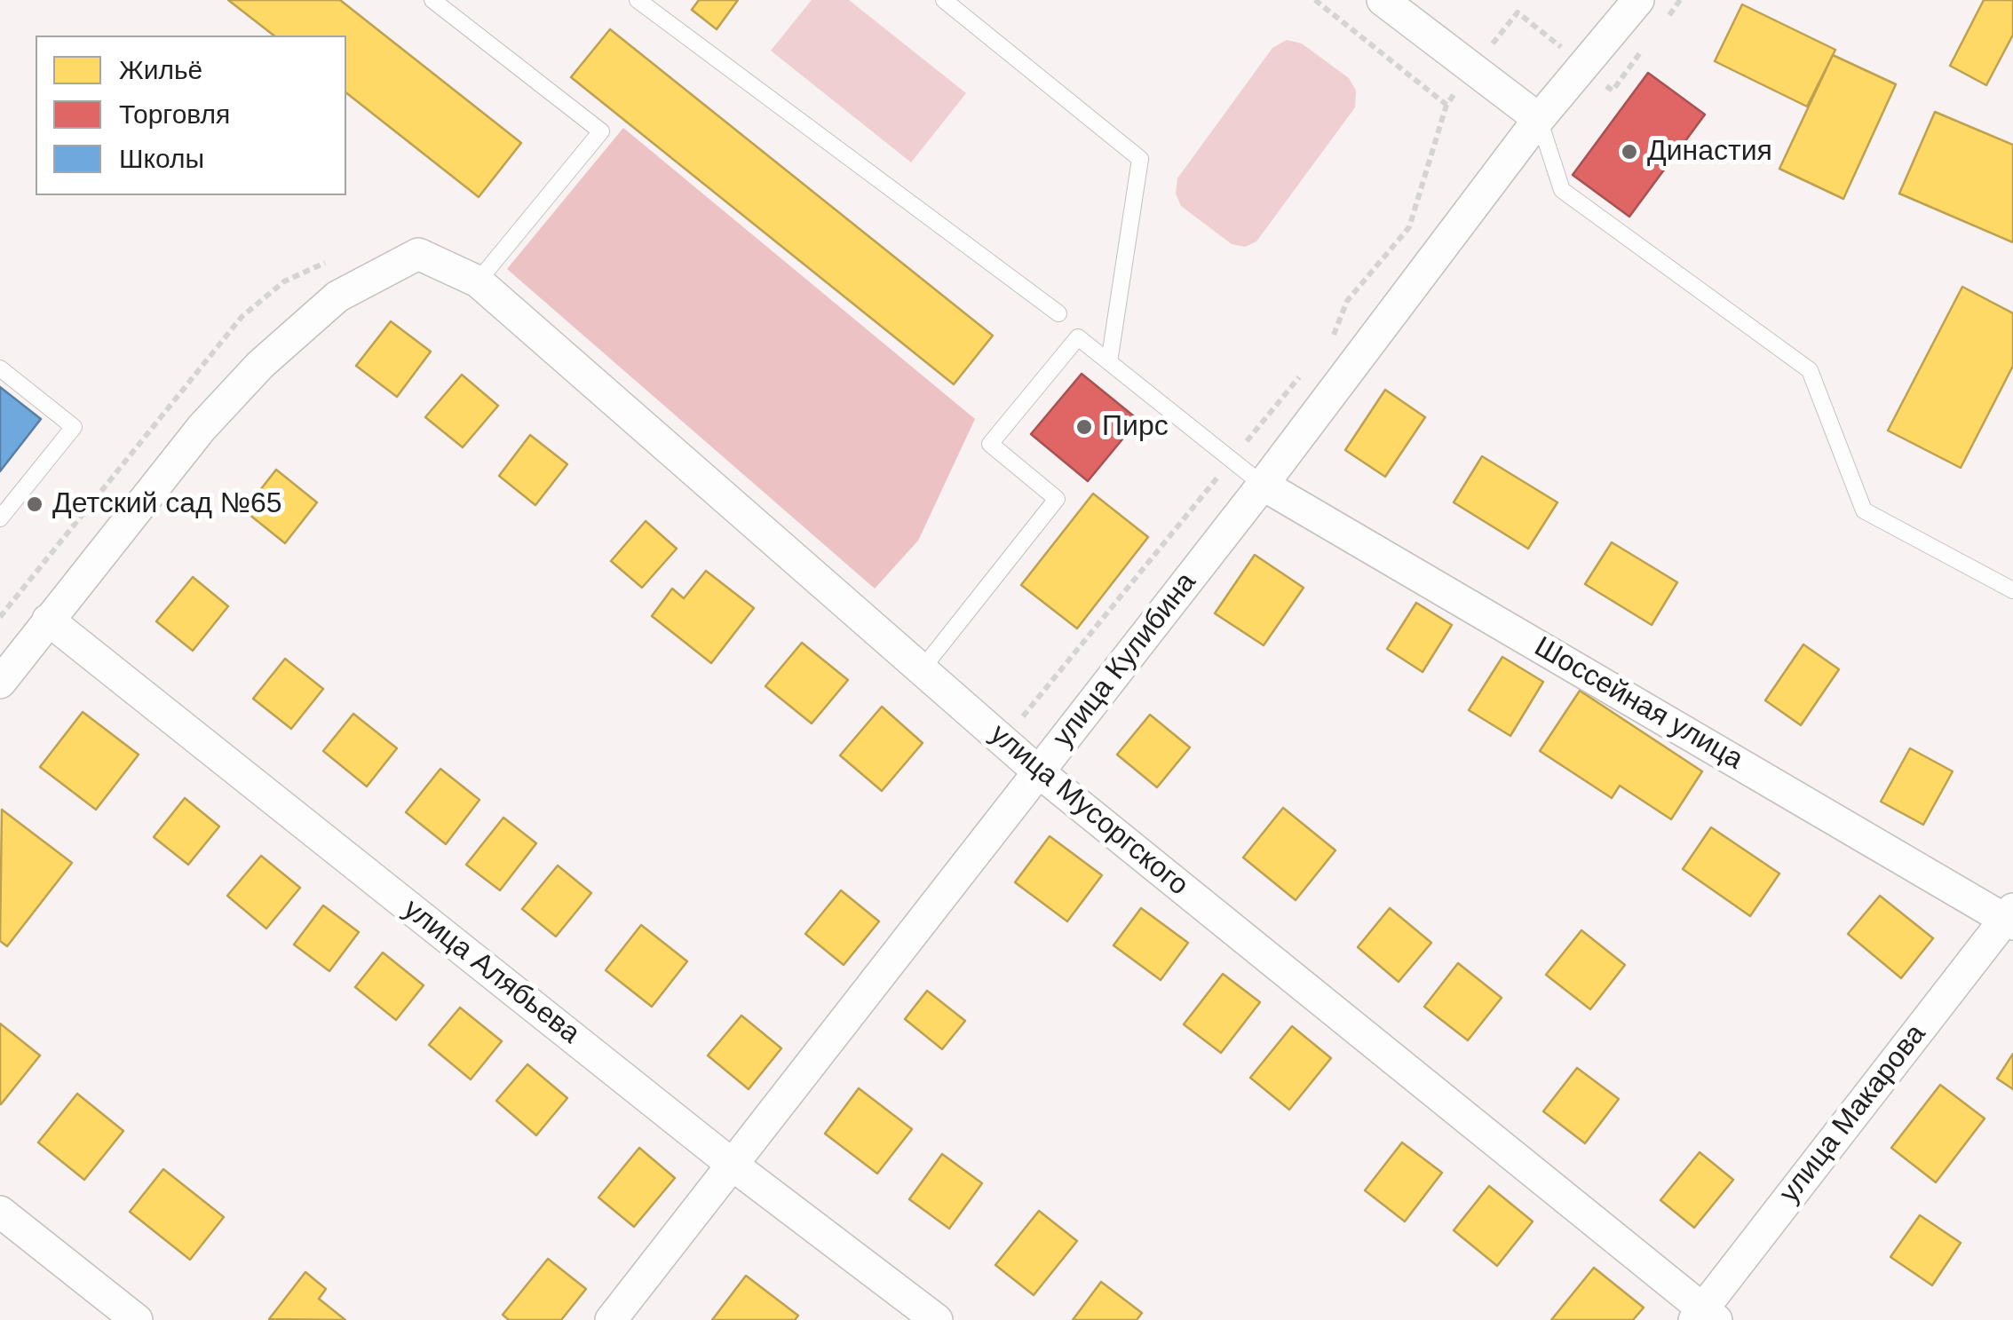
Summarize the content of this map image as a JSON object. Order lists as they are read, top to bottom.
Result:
{
  "streets": {
    "street": [
      "улица Кулибина",
      "Шоссейная улица",
      "улица Мусоргского",
      "улица Алябьева",
      "улица Макарова"
    ]
  },
  "crossings": [
    ["улица Кулибина", "Шоссейная улица"],
    ["улица Кулибина", "улица Мусоргского"],
    ["улица Кулибина", "улица Алябьева"],
    ["Шоссейная улица", "улица Макарова"],
    ["улица Мусоргского", "улица Алябьева"],
    ["улица Мусоргского", "улица Макарова"]
  ],
  "places": ["Династия", "Пирс", "Детский сад №65"],
  "legend": ["Жильё", "Торговля", "Школы"]
}
